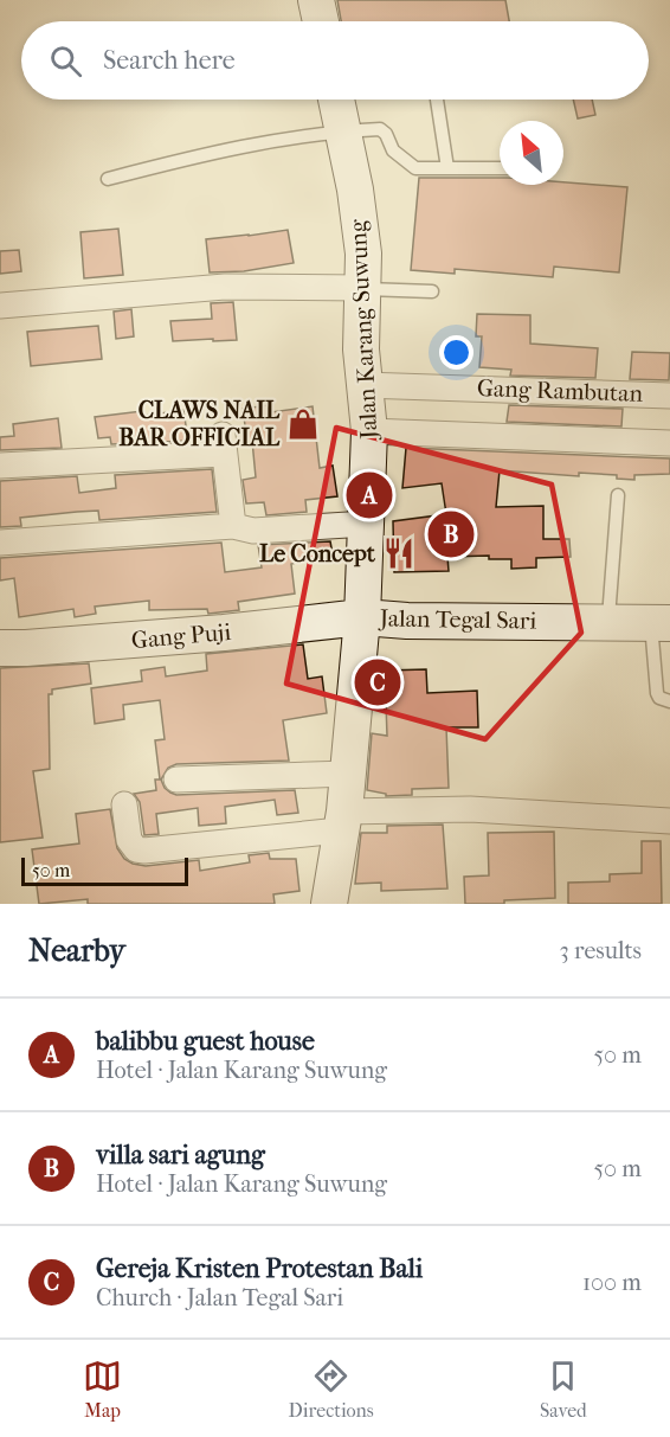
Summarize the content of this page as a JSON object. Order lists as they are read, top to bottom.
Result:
{
  "streets": {
    "street": [
      "Jalan Karang Suwung",
      "Gang Rambutan",
      "Jalan Tegal Sari",
      "Gang Puji"
    ]
  },
  "crossings": [
    ["Jalan Karang Suwung", "Gang Rambutan"],
    ["Jalan Karang Suwung", "Jalan Tegal Sari"],
    ["Jalan Karang Suwung", "Gang Puji"],
    ["Jalan Tegal Sari", "Gang Puji"]
  ],
  "places": {
    "shop": ["CLAWS NAIL BAR OFFICIAL"],
    "restaurant": ["Le Concept"]
  },
  "scale_bar": "50 m",
  "north": "top left",
  "page": {
    "search": "Search here",
    "pins": ["A", "B", "C"],
    "scale": "50 m",
    "heading": ["Nearby", "3 results"],
    "list": [
      {
        "mark": "A",
        "name": "balibbu guest house",
        "note": "Hotel · Jalan Karang Suwung",
        "value": "50 m"
      },
      {
        "mark": "B",
        "name": "villa sari agung",
        "note": "Hotel · Jalan Karang Suwung",
        "value": "50 m"
      },
      {
        "mark": "C",
        "name": "Gereja Kristen Protestan Bali",
        "note": "Church · Jalan Tegal Sari",
        "value": "100 m"
      }
    ],
    "nav": ["Map", "Directions", "Saved"]
  }
}
